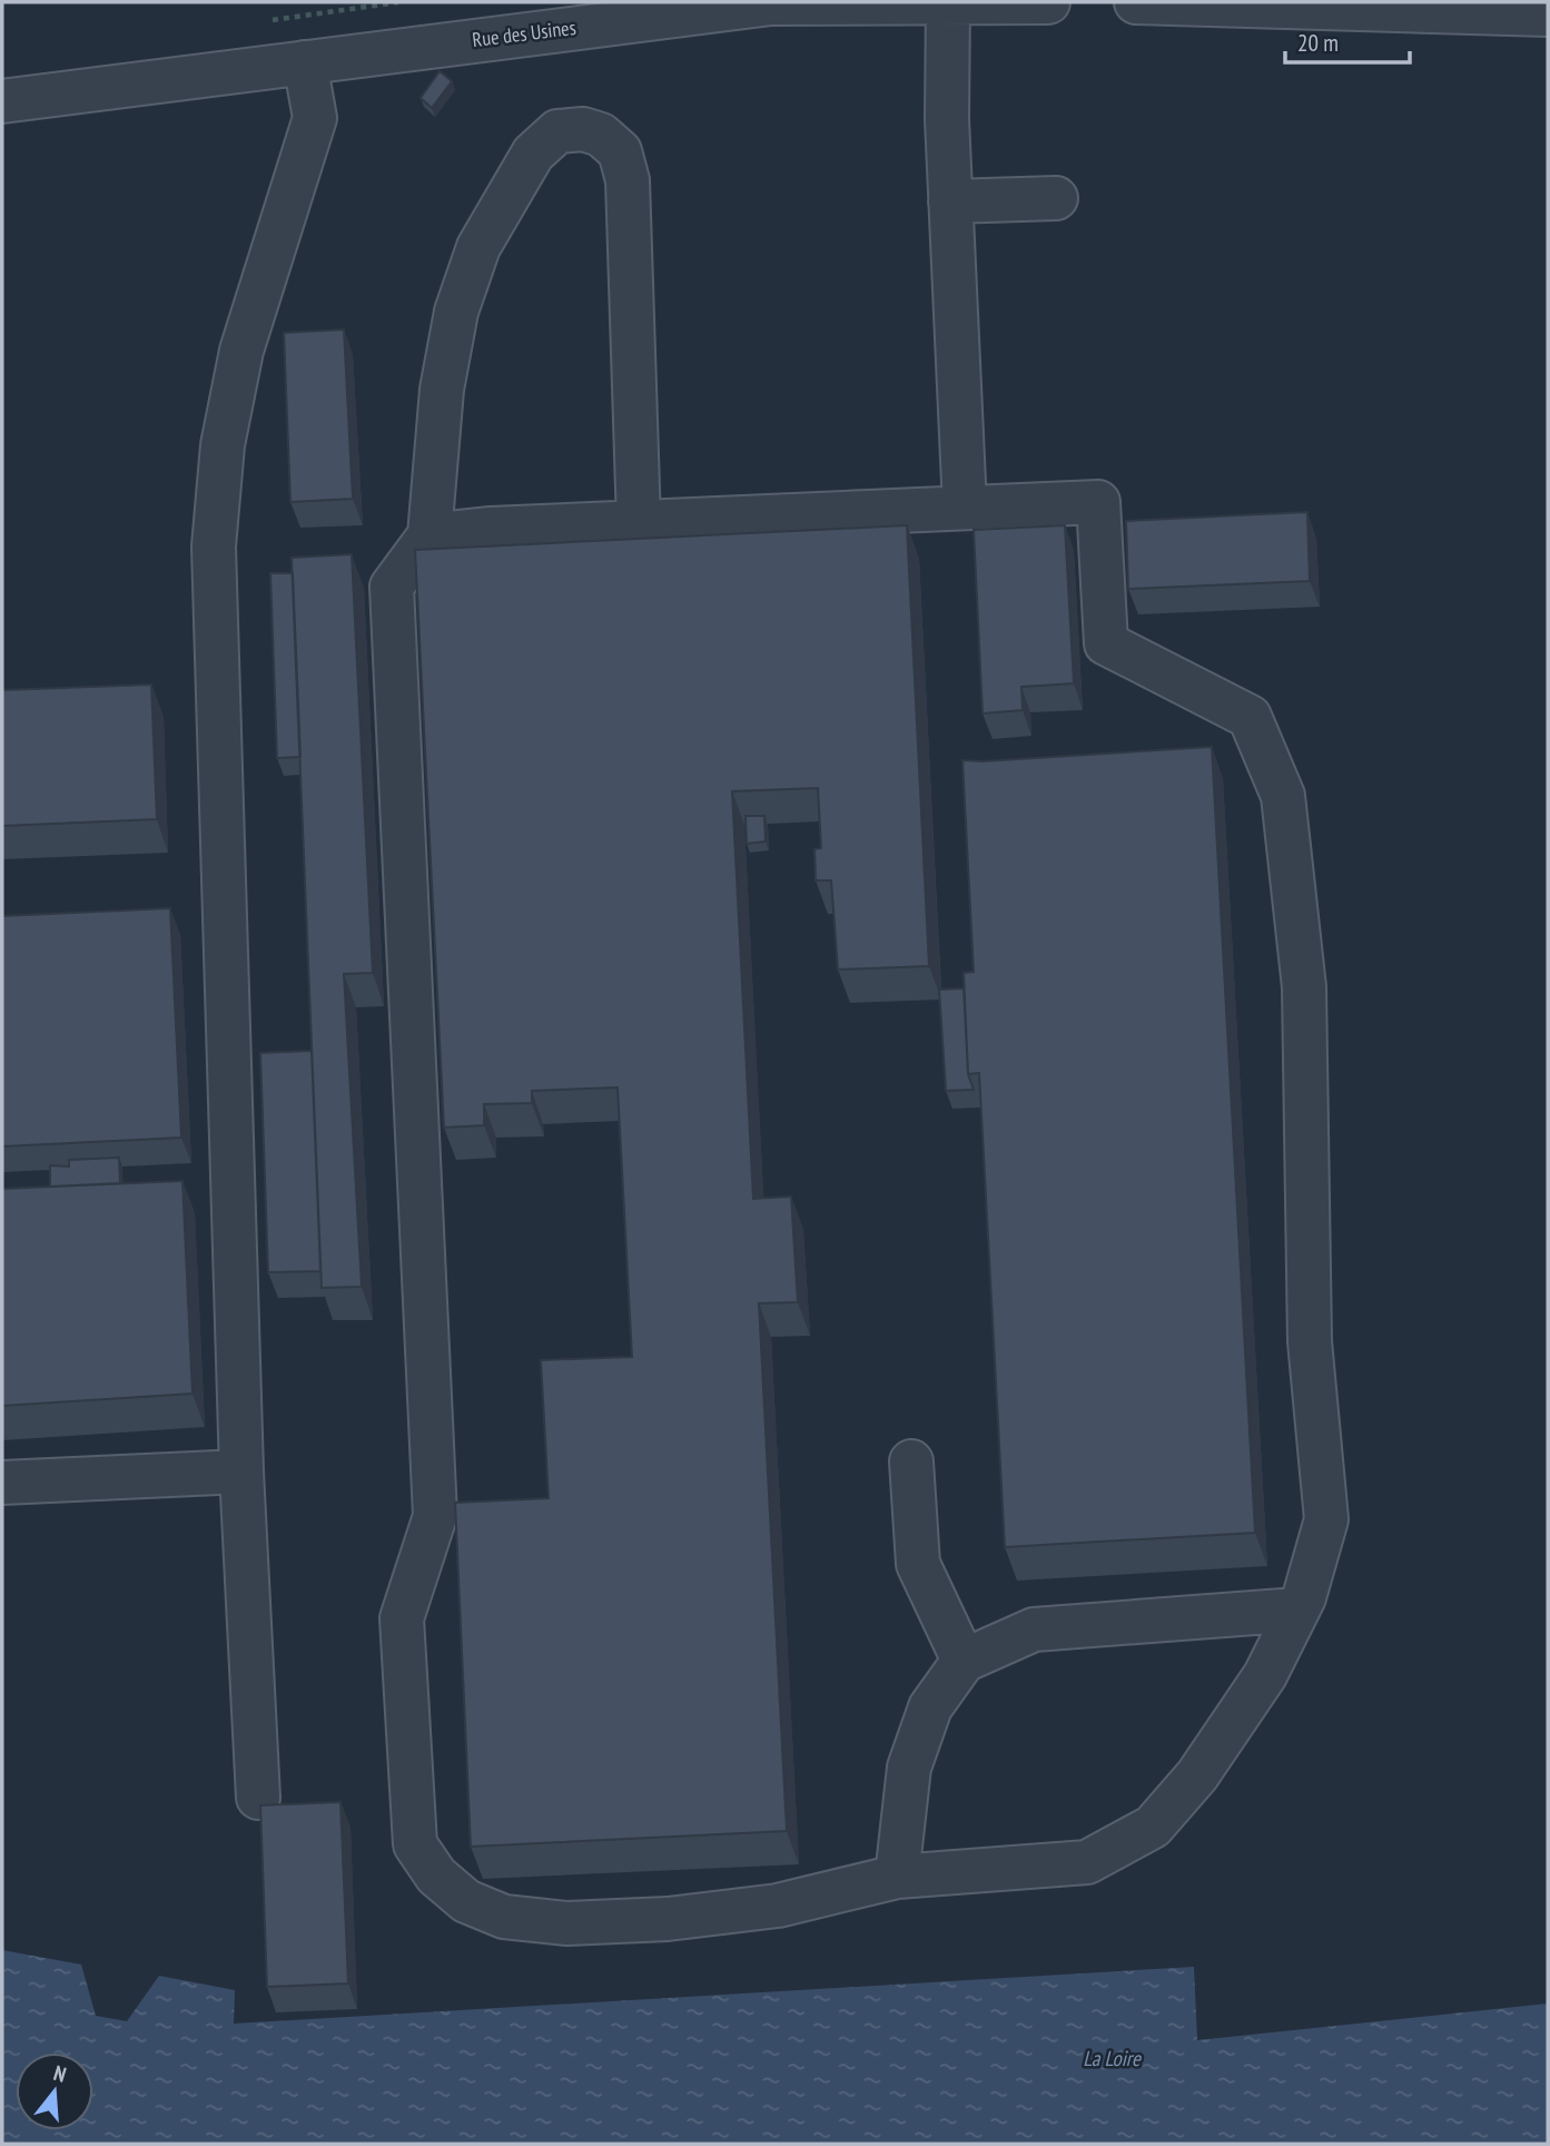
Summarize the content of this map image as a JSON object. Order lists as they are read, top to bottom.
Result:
{
  "streets": {
    "street": ["Rue des Usines"]
  },
  "water": ["La Loire"],
  "scale_bar": "20 m",
  "north": "top"
}
